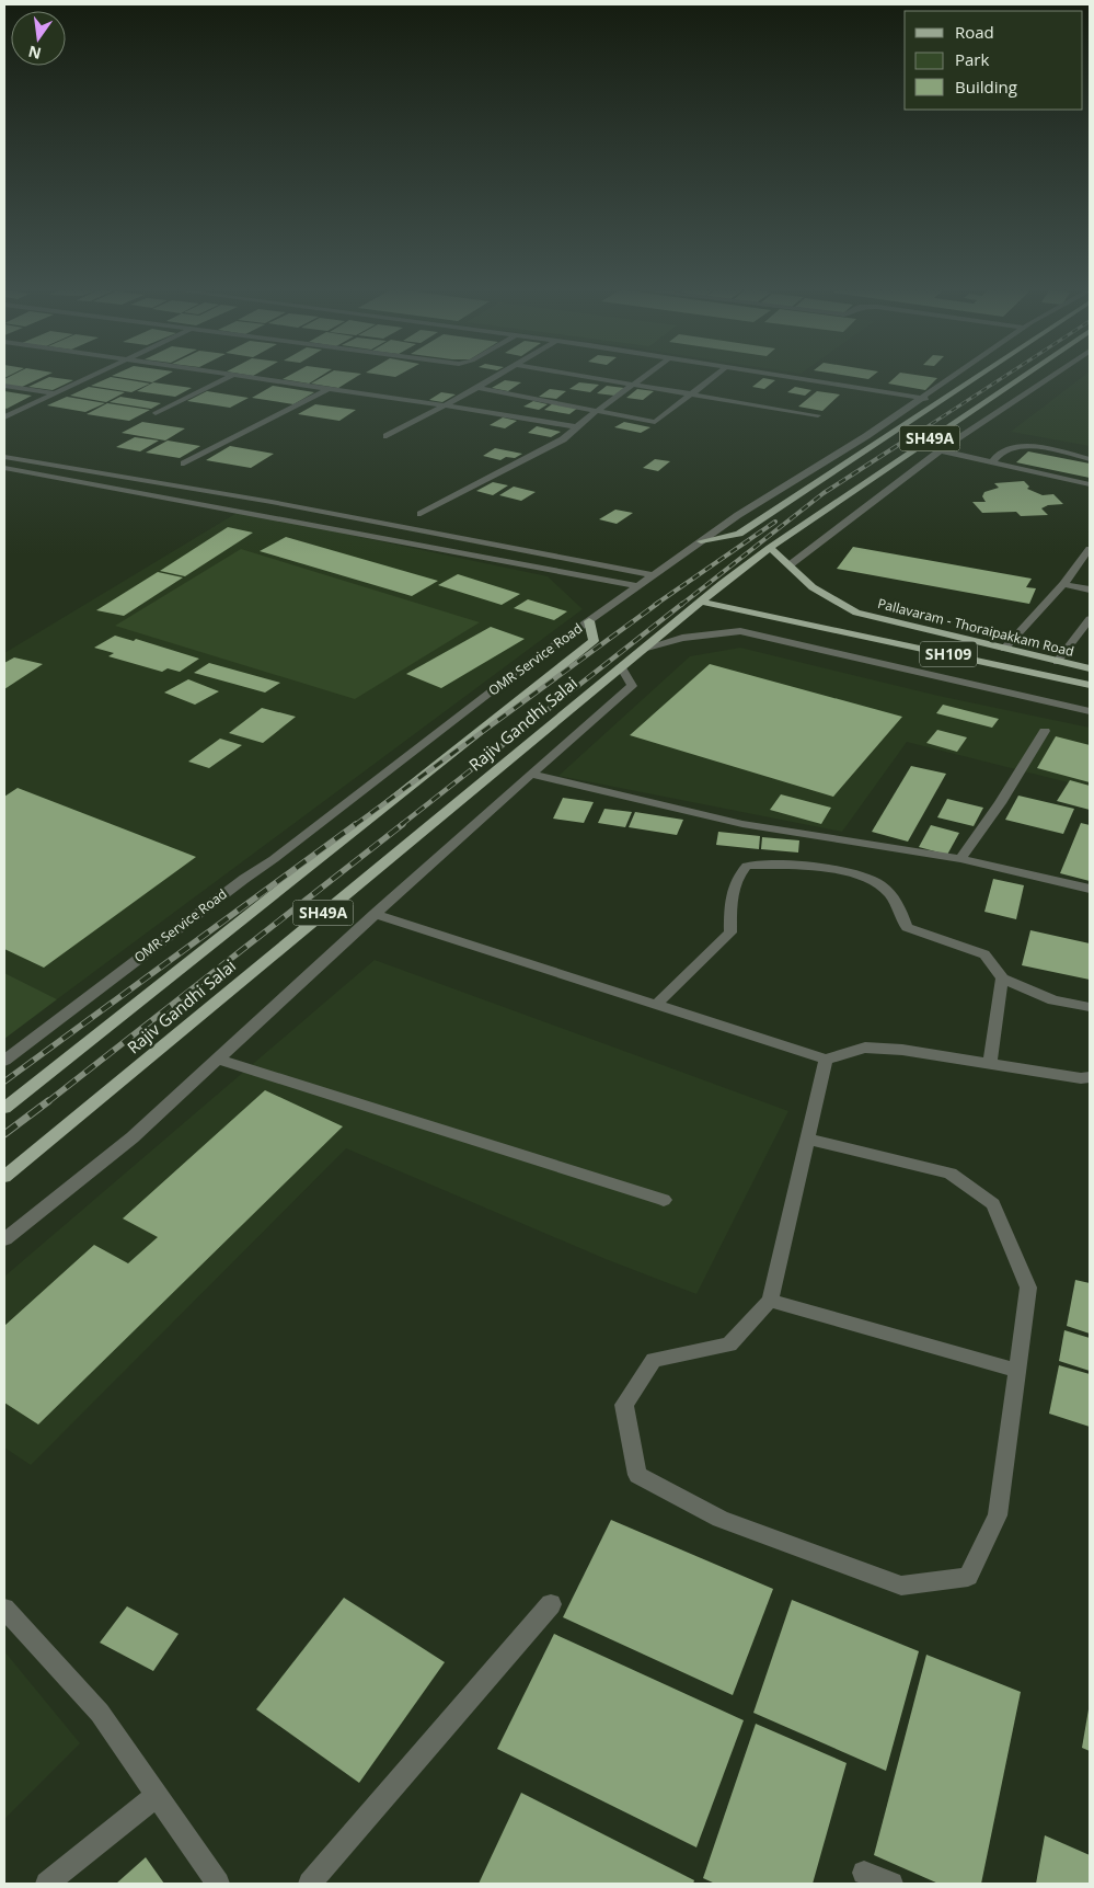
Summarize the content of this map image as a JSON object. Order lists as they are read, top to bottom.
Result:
{
  "streets": {
    "main road": [
      "SH49A",
      "Pallavaram - Thoraipakkam Road",
      "SH109",
      "Rajiv Gandhi Salai"
    ],
    "street": ["OMR Service Road"]
  },
  "crossings": [
    ["SH49A", "OMR Service Road"],
    ["Pallavaram - Thoraipakkam Road", "Rajiv Gandhi Salai"],
    ["OMR Service Road", "Rajiv Gandhi Salai"]
  ],
  "legend": ["Road", "Park", "Building"],
  "north": "bottom"
}
